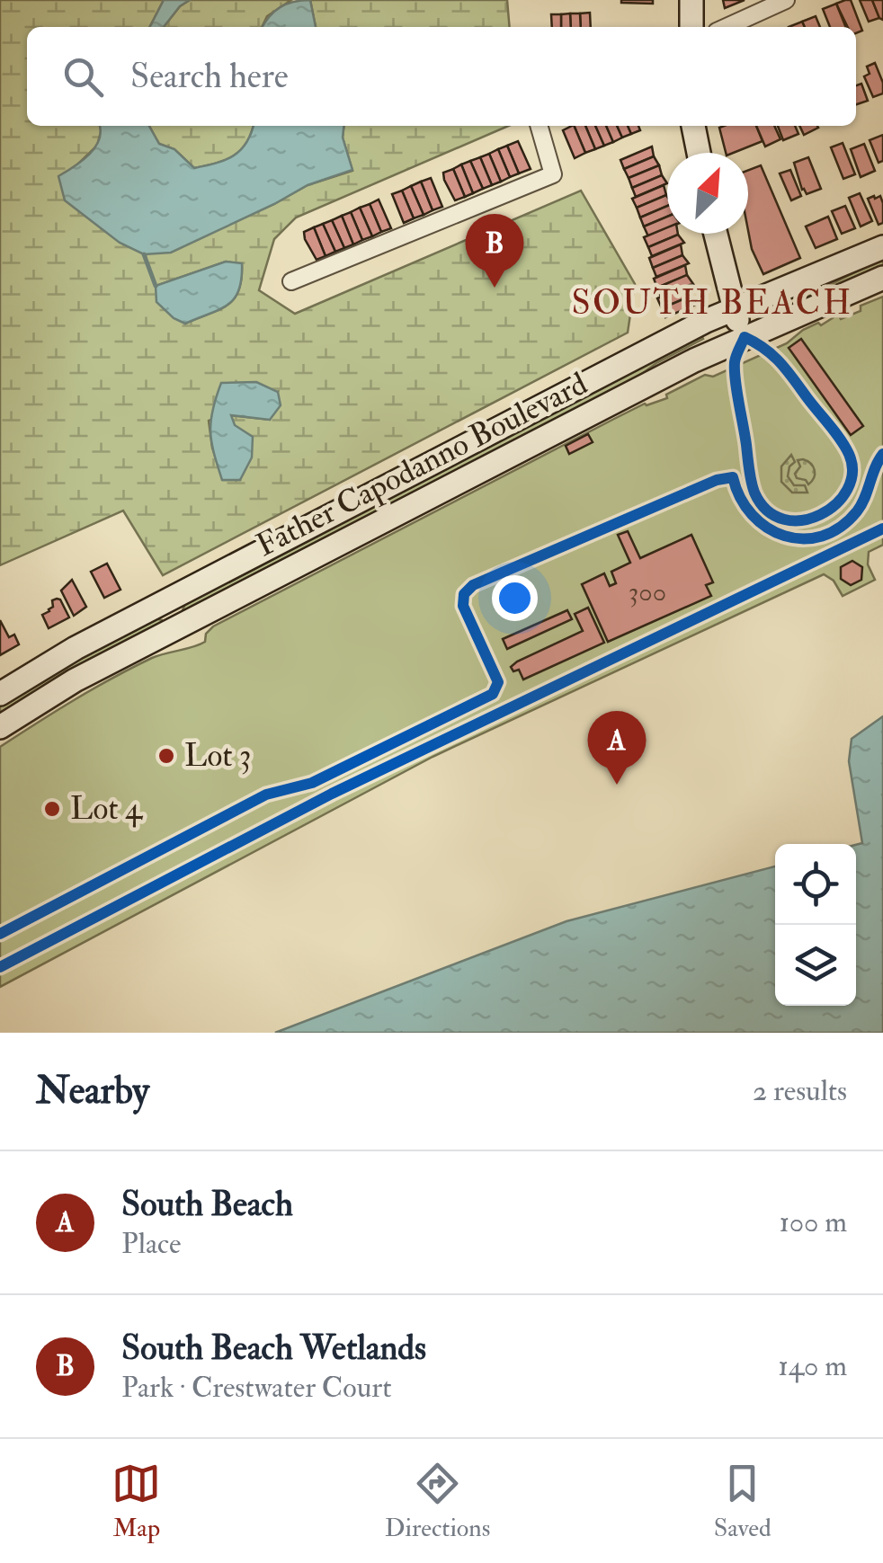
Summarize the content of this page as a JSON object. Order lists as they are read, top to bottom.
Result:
{
  "streets": {
    "main road": ["Father Capodanno Boulevard"]
  },
  "districts": ["SOUTH BEACH"],
  "places": ["Lot 3", "Lot 4"],
  "house_numbers": ["300"],
  "north": "top right",
  "page": {
    "search": "Search here",
    "pins": ["B", "A"],
    "heading": ["Nearby", "2 results"],
    "list": [
      {
        "mark": "A",
        "name": "South Beach",
        "note": "Place",
        "value": "100 m"
      },
      {
        "mark": "B",
        "name": "South Beach Wetlands",
        "note": "Park · Crestwater Court",
        "value": "140 m"
      }
    ],
    "nav": ["Map", "Directions", "Saved"]
  }
}
